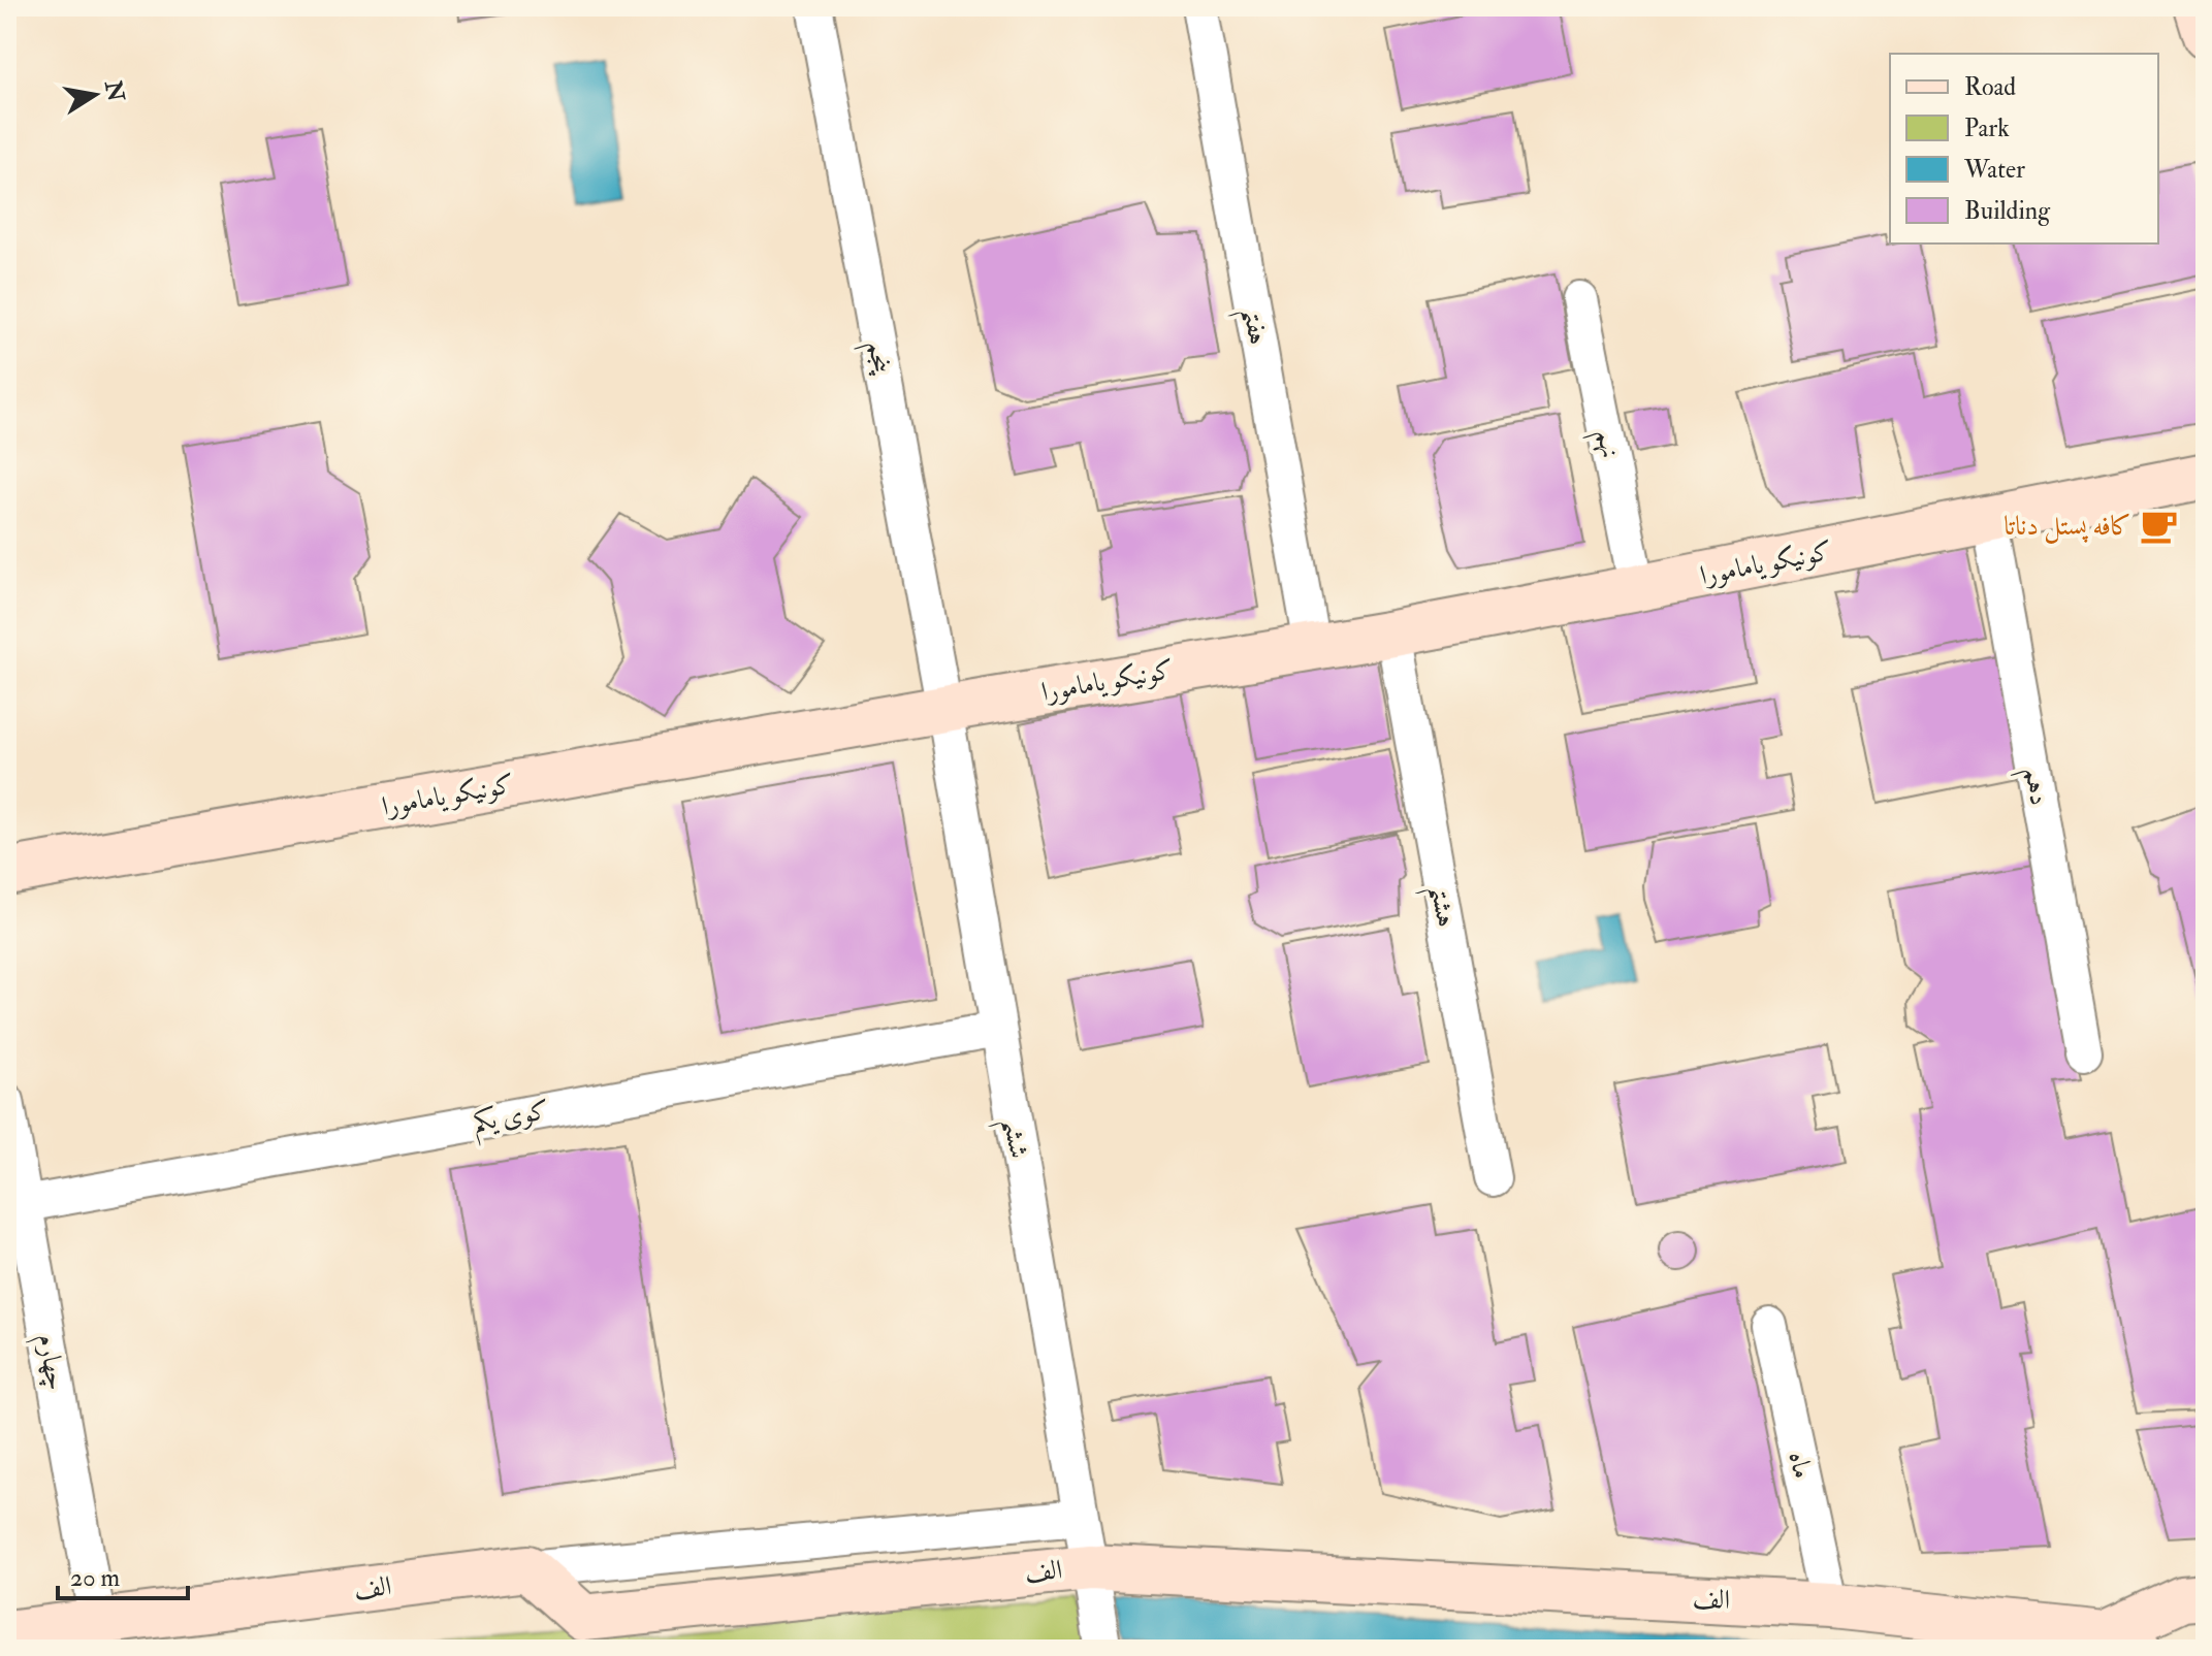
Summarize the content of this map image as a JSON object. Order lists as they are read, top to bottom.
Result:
{
  "streets": {
    "main road": ["کونیکو یامامورا", "الف"],
    "street": [
      "هفتم",
      "پنجم",
      "نهم",
      "دهم",
      "هشتم",
      "کوی یکم",
      "ششم",
      "چهارم",
      "ماه"
    ]
  },
  "crossings": [
    ["هفتم", "کونیکو یامامورا"],
    ["پنجم", "کونیکو یامامورا"],
    ["پنجم", "ششم"],
    ["نهم", "کونیکو یامامورا"],
    ["کونیکو یامامورا", "دهم"],
    ["کونیکو یامامورا", "هشتم"],
    ["کونیکو یامامورا", "ششم"],
    ["کوی یکم", "ششم"],
    ["کوی یکم", "چهارم"],
    ["ششم", "الف"],
    ["چهارم", "الف"],
    ["ماه", "الف"]
  ],
  "places": {
    "cafe": ["کافه پستل دناتا"]
  },
  "legend": [
    "Road",
    "Park",
    "Water",
    "Building"
  ],
  "scale_bar": "20 m",
  "north": "right"
}
